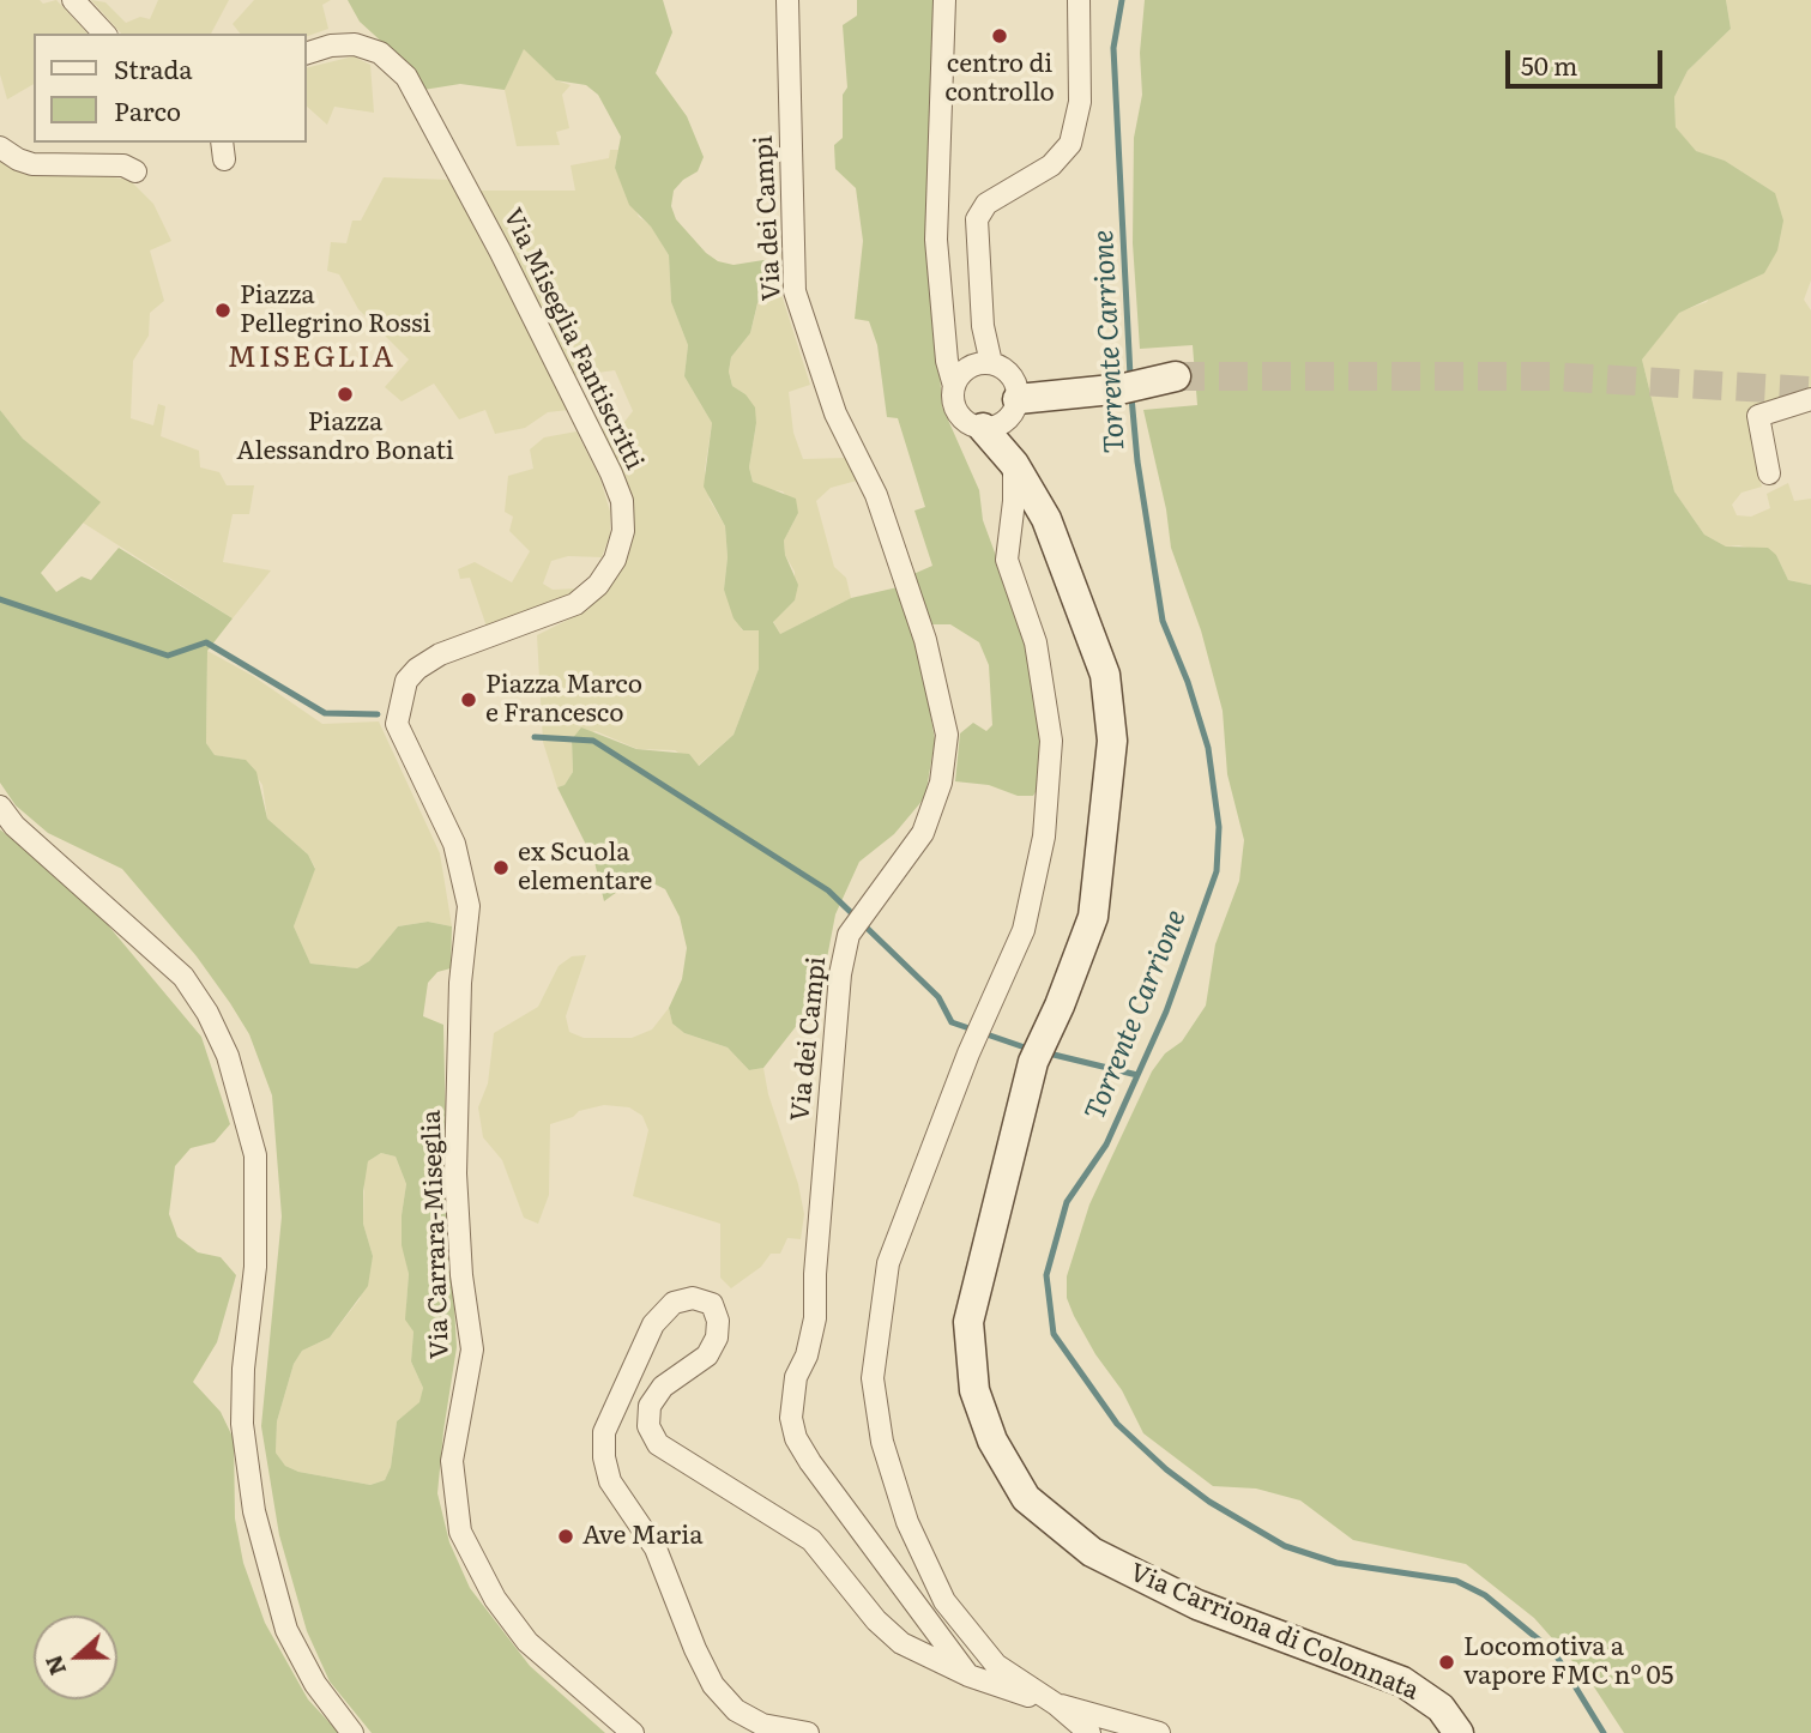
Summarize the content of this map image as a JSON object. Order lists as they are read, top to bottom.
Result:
{
  "streets": {
    "main road": ["Via Carriona di Colonnata"],
    "street": ["Via dei Campi", "Via Miseglia Fantiscritti", "Via Carrara-Miseglia"]
  },
  "crossings": [
    ["Via Miseglia Fantiscritti", "Via Carrara-Miseglia"]
  ],
  "districts": ["MISEGLIA"],
  "water": ["Torrente Carrione"],
  "places": [
    "centro di controllo",
    "Piazza Pellegrino Rossi",
    "Piazza Alessandro Bonati",
    "Piazza Marco e Francesco",
    "ex Scuola elementare",
    "Ave Maria",
    "Locomotiva a vapore FMC nº 05"
  ],
  "legend": ["Strada", "Parco"],
  "scale_bar": "50 m",
  "north": "left"
}
